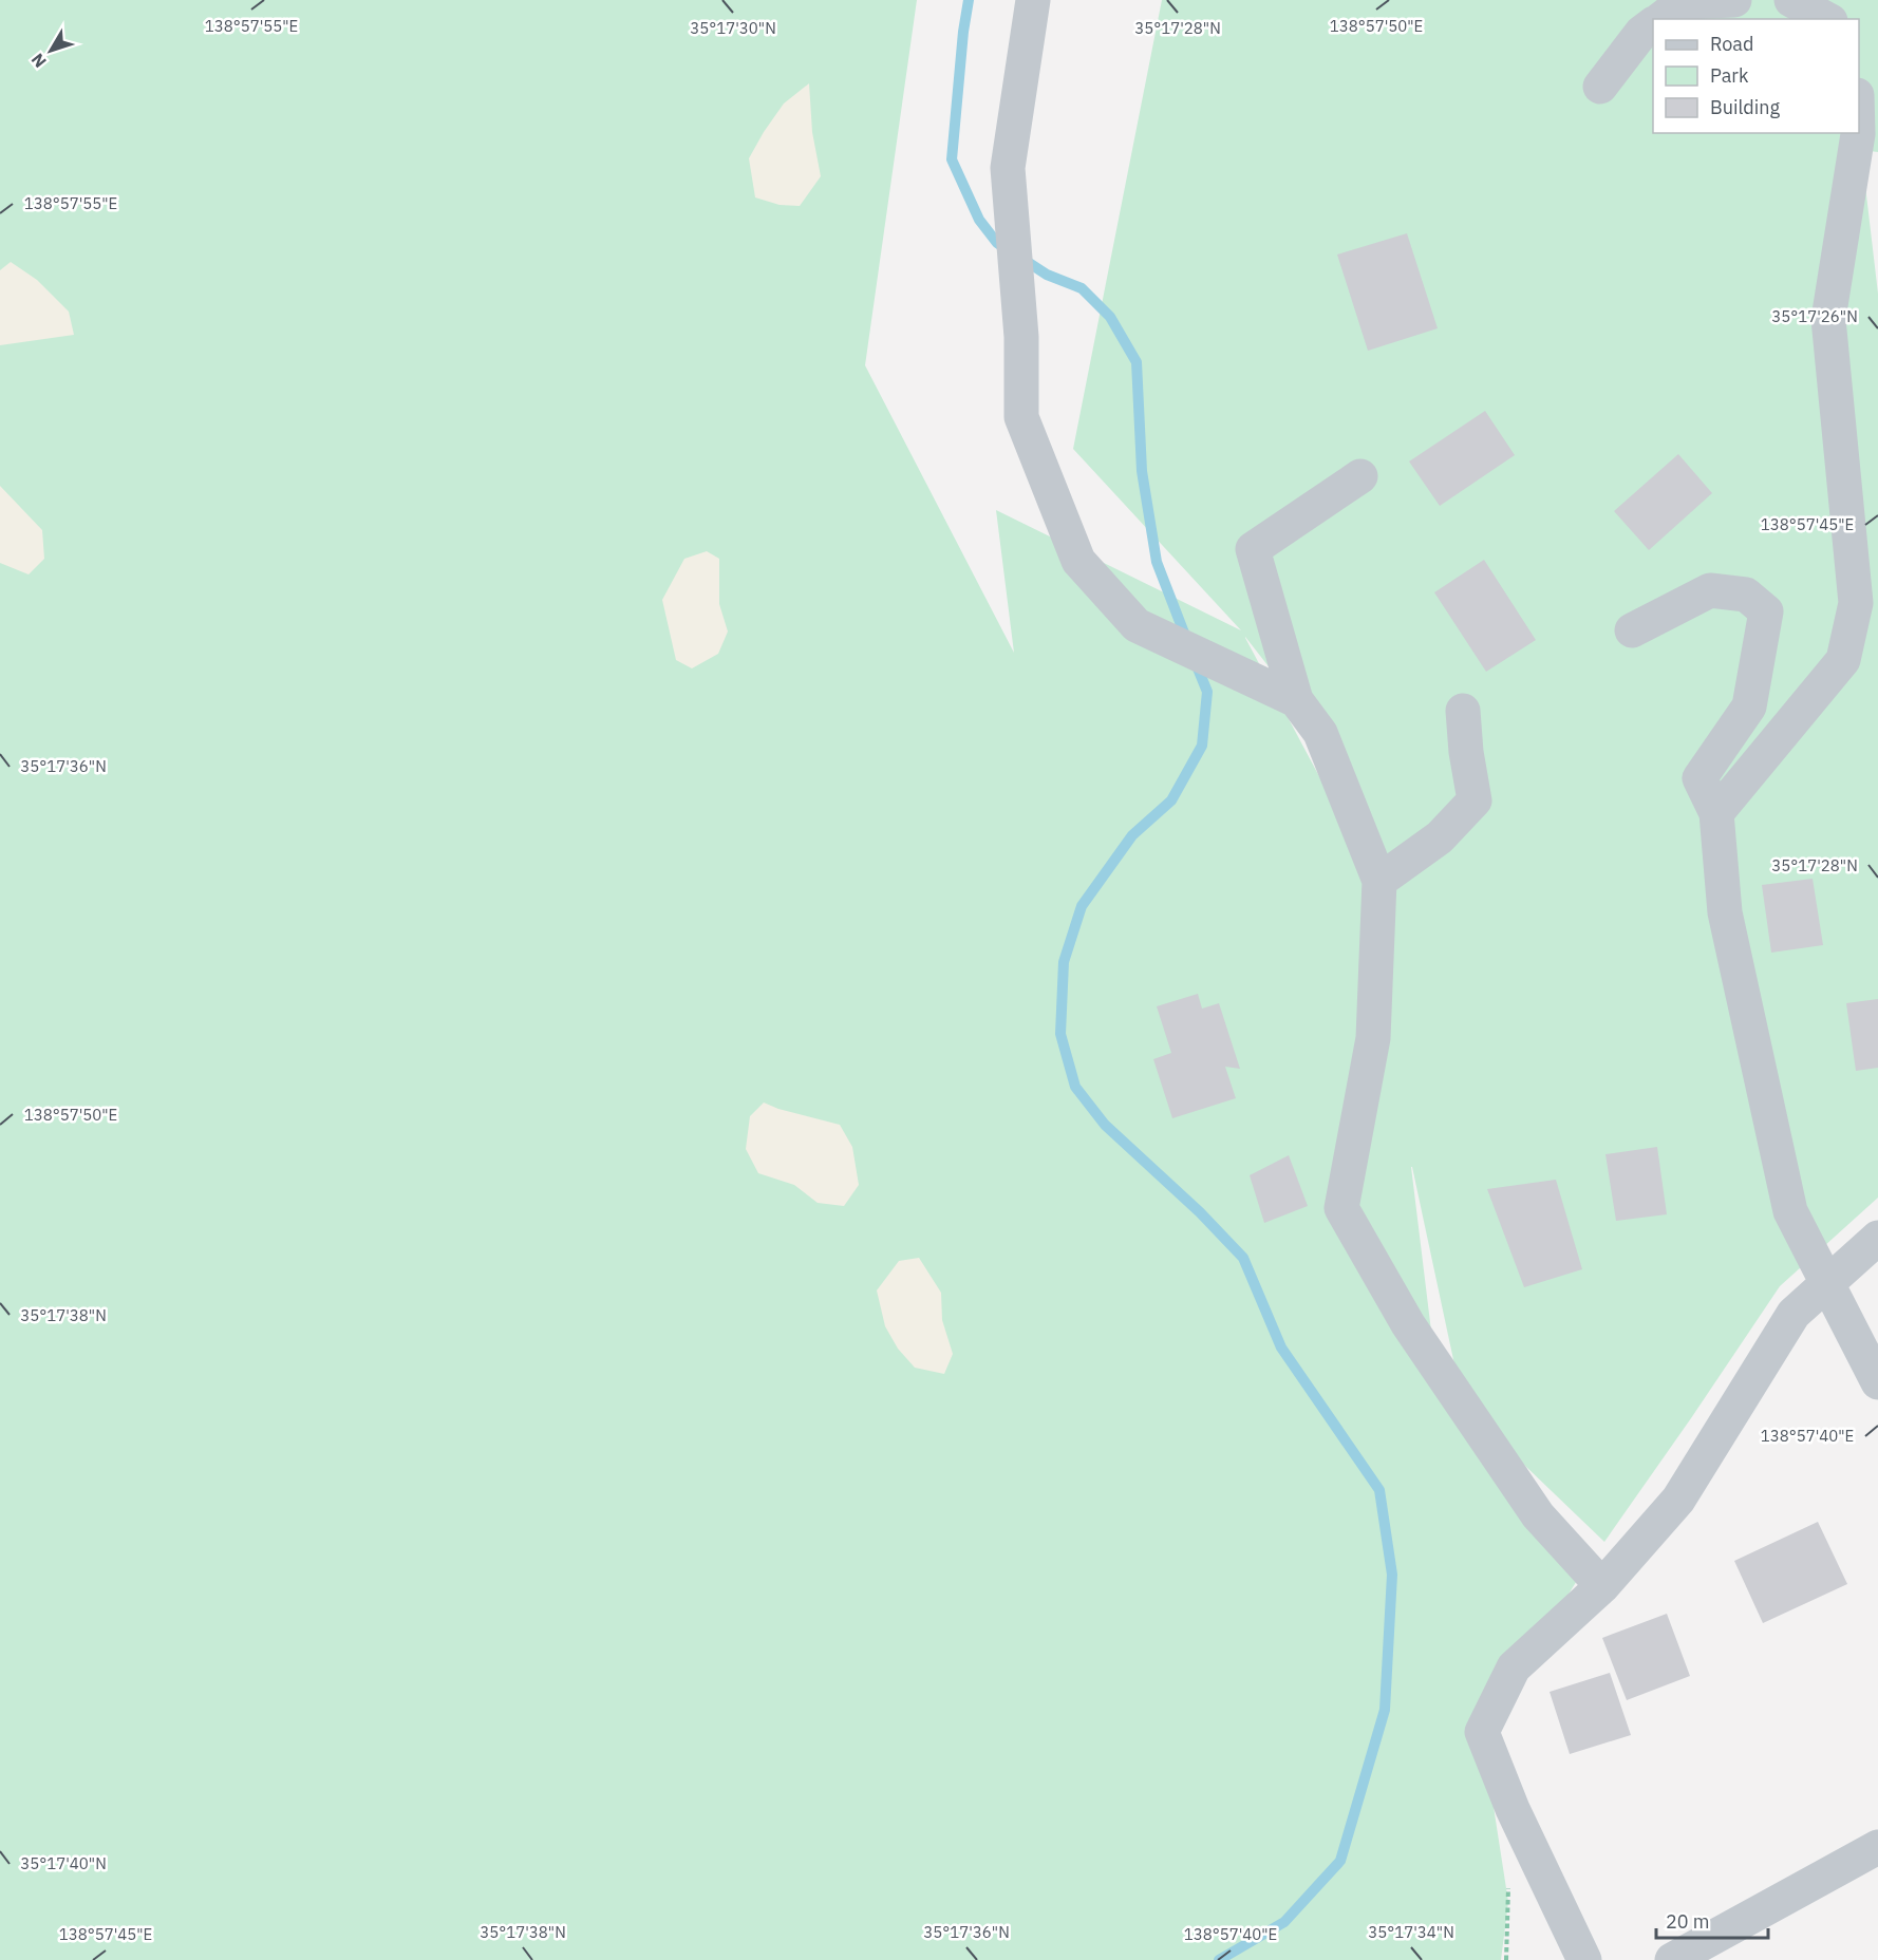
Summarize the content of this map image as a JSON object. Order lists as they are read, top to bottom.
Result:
{
  "legend": ["Road", "Park", "Building"],
  "scale_bar": "20 m",
  "north": "bottom left",
  "coordinates": [
    "138°57'55\"E",
    "138°57'50\"E",
    "35°17'30\"N",
    "35°17'28\"N",
    "35°17'26\"N",
    "138°57'45\"E",
    "35°17'36\"N",
    "35°17'38\"N",
    "138°57'40\"E",
    "35°17'40\"N",
    "35°17'34\"N"
  ]
}
